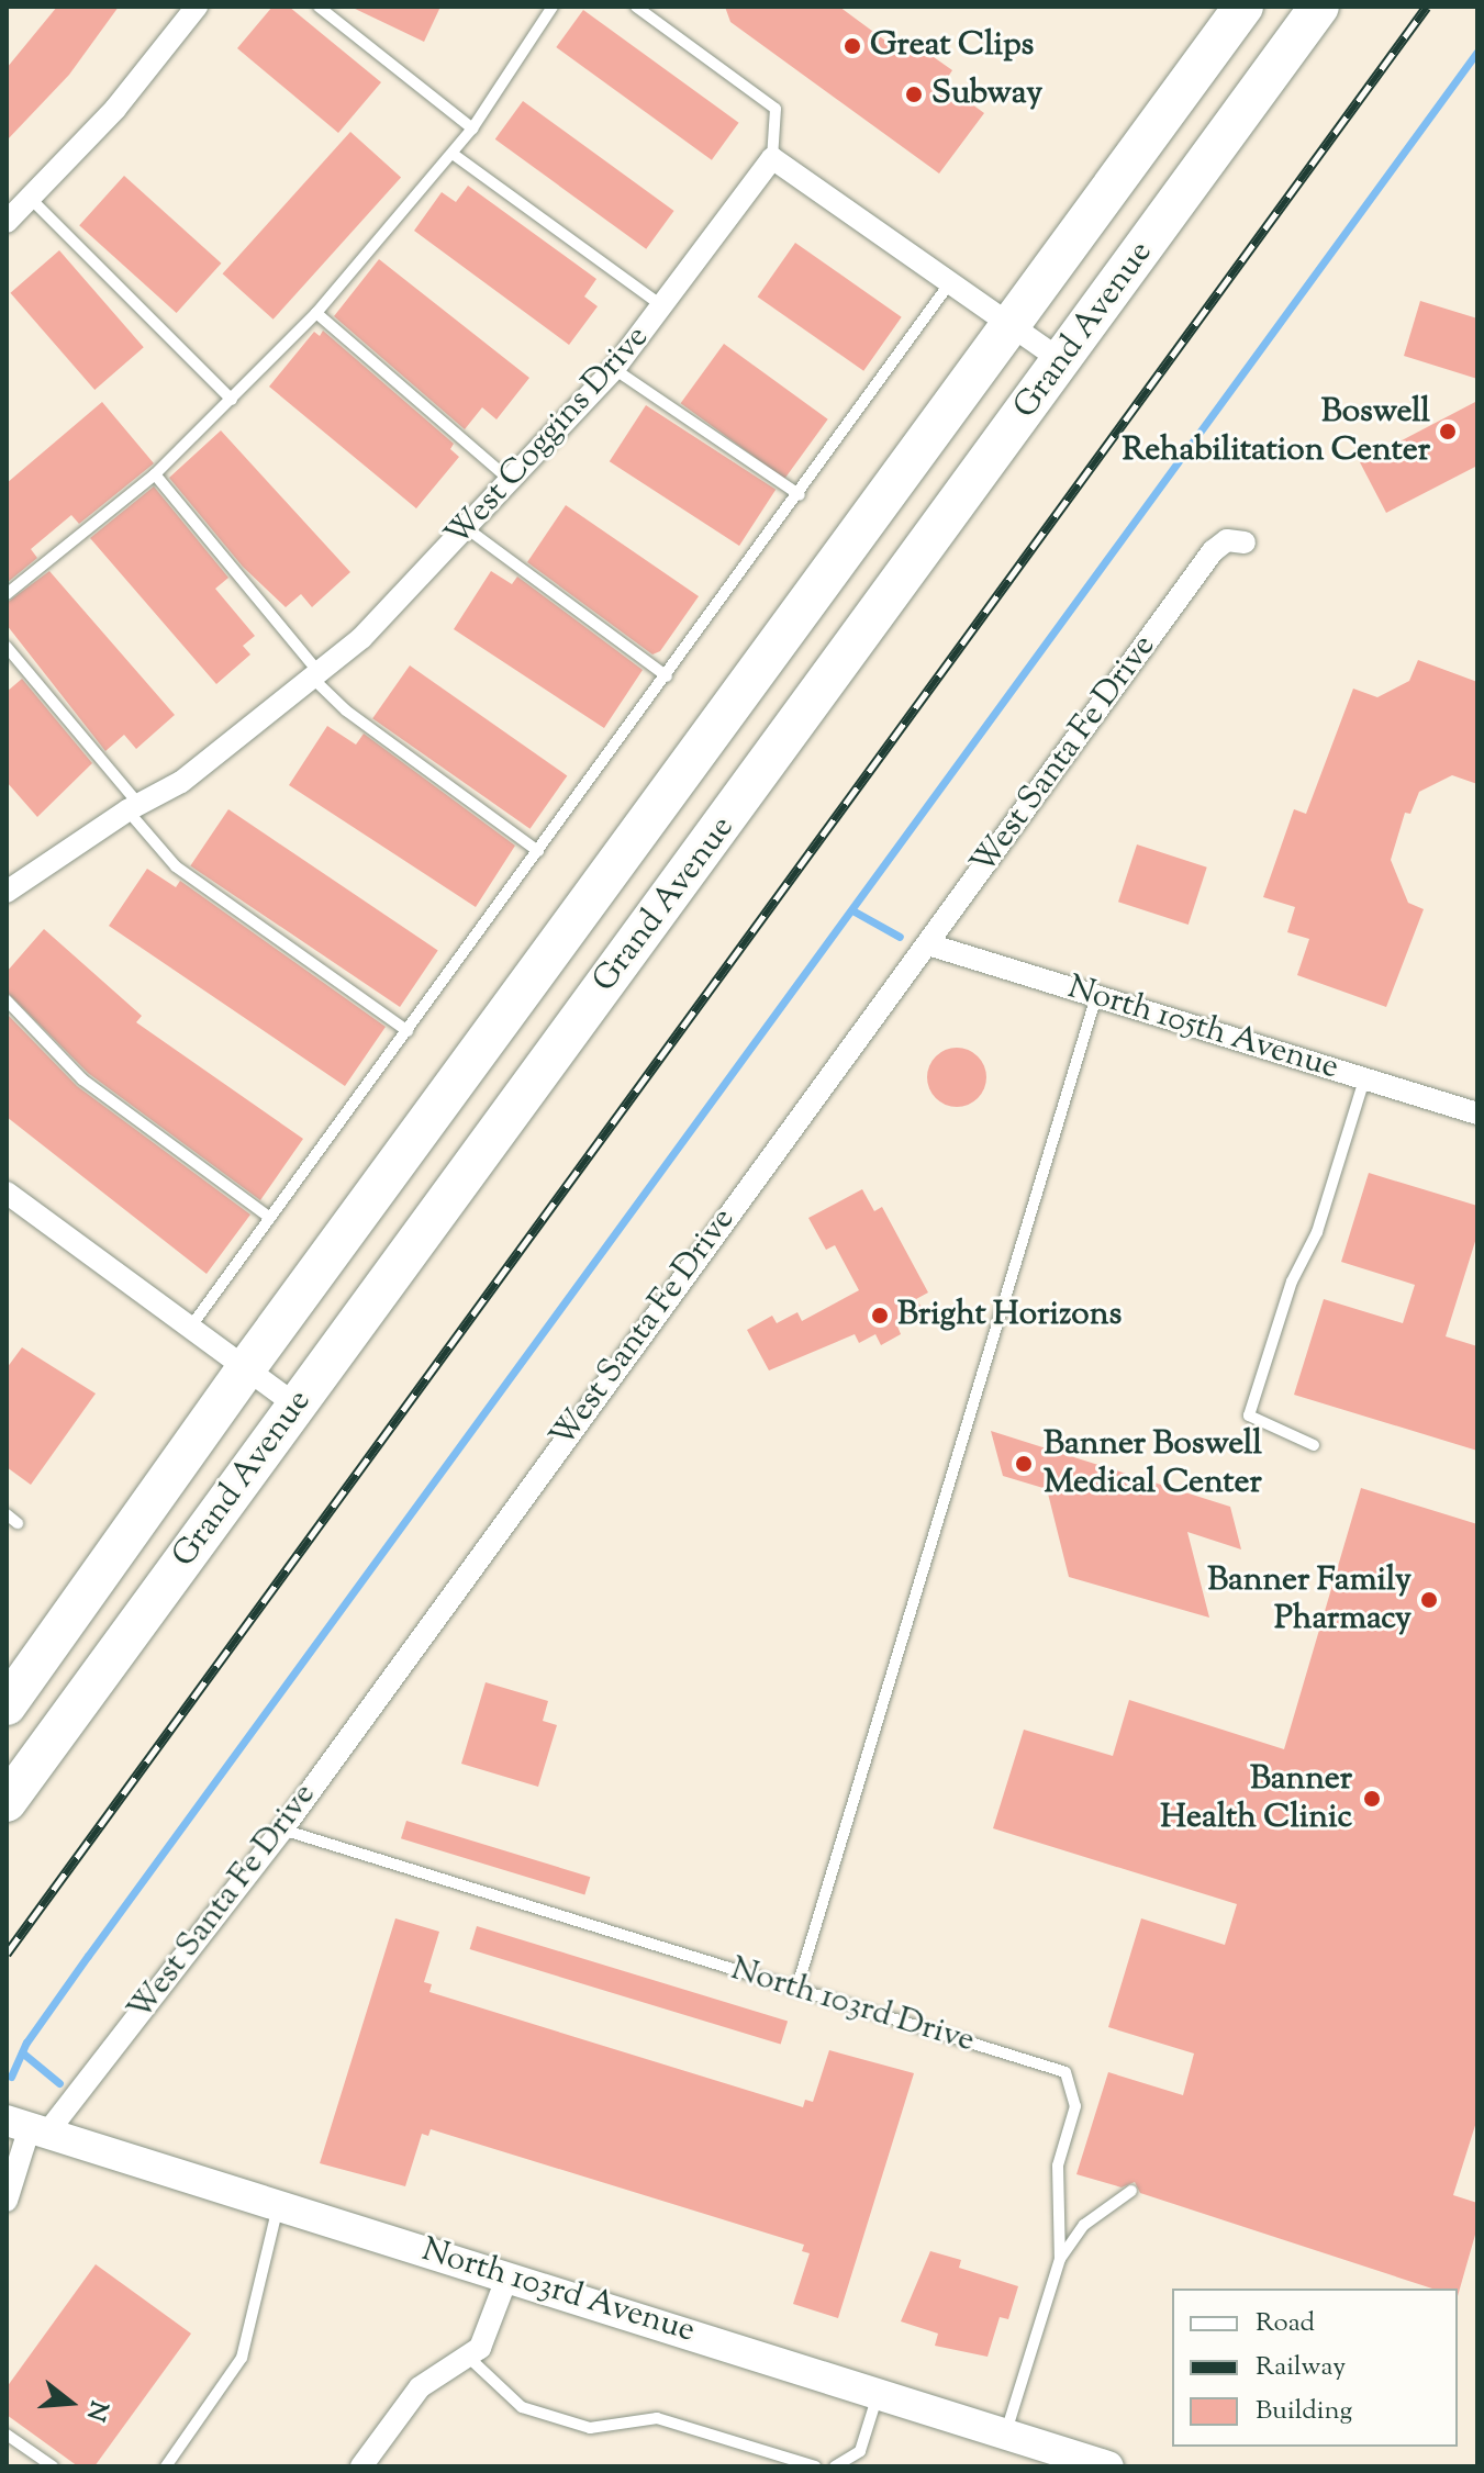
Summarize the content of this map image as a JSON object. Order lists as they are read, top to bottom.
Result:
{
  "streets": {
    "highway": ["Grand Avenue"],
    "street": [
      "West Coggins Drive",
      "West Santa Fe Drive",
      "North 105th Avenue",
      "North 103rd Avenue"
    ],
    "lane": ["North 103rd Drive"]
  },
  "crossings": [
    ["West Santa Fe Drive", "North 105th Avenue"],
    ["West Santa Fe Drive", "North 103rd Drive"],
    ["West Santa Fe Drive", "North 103rd Avenue"],
    ["North 103rd Drive", "North 103rd Avenue"]
  ],
  "places": [
    "Great Clips",
    "Subway",
    "Boswell Rehabilitation Center",
    "Bright Horizons",
    "Banner Boswell Medical Center",
    "Banner Family Pharmacy",
    "Banner Health Clinic"
  ],
  "legend": ["Road", "Railway", "Building"],
  "north": "right"
}
